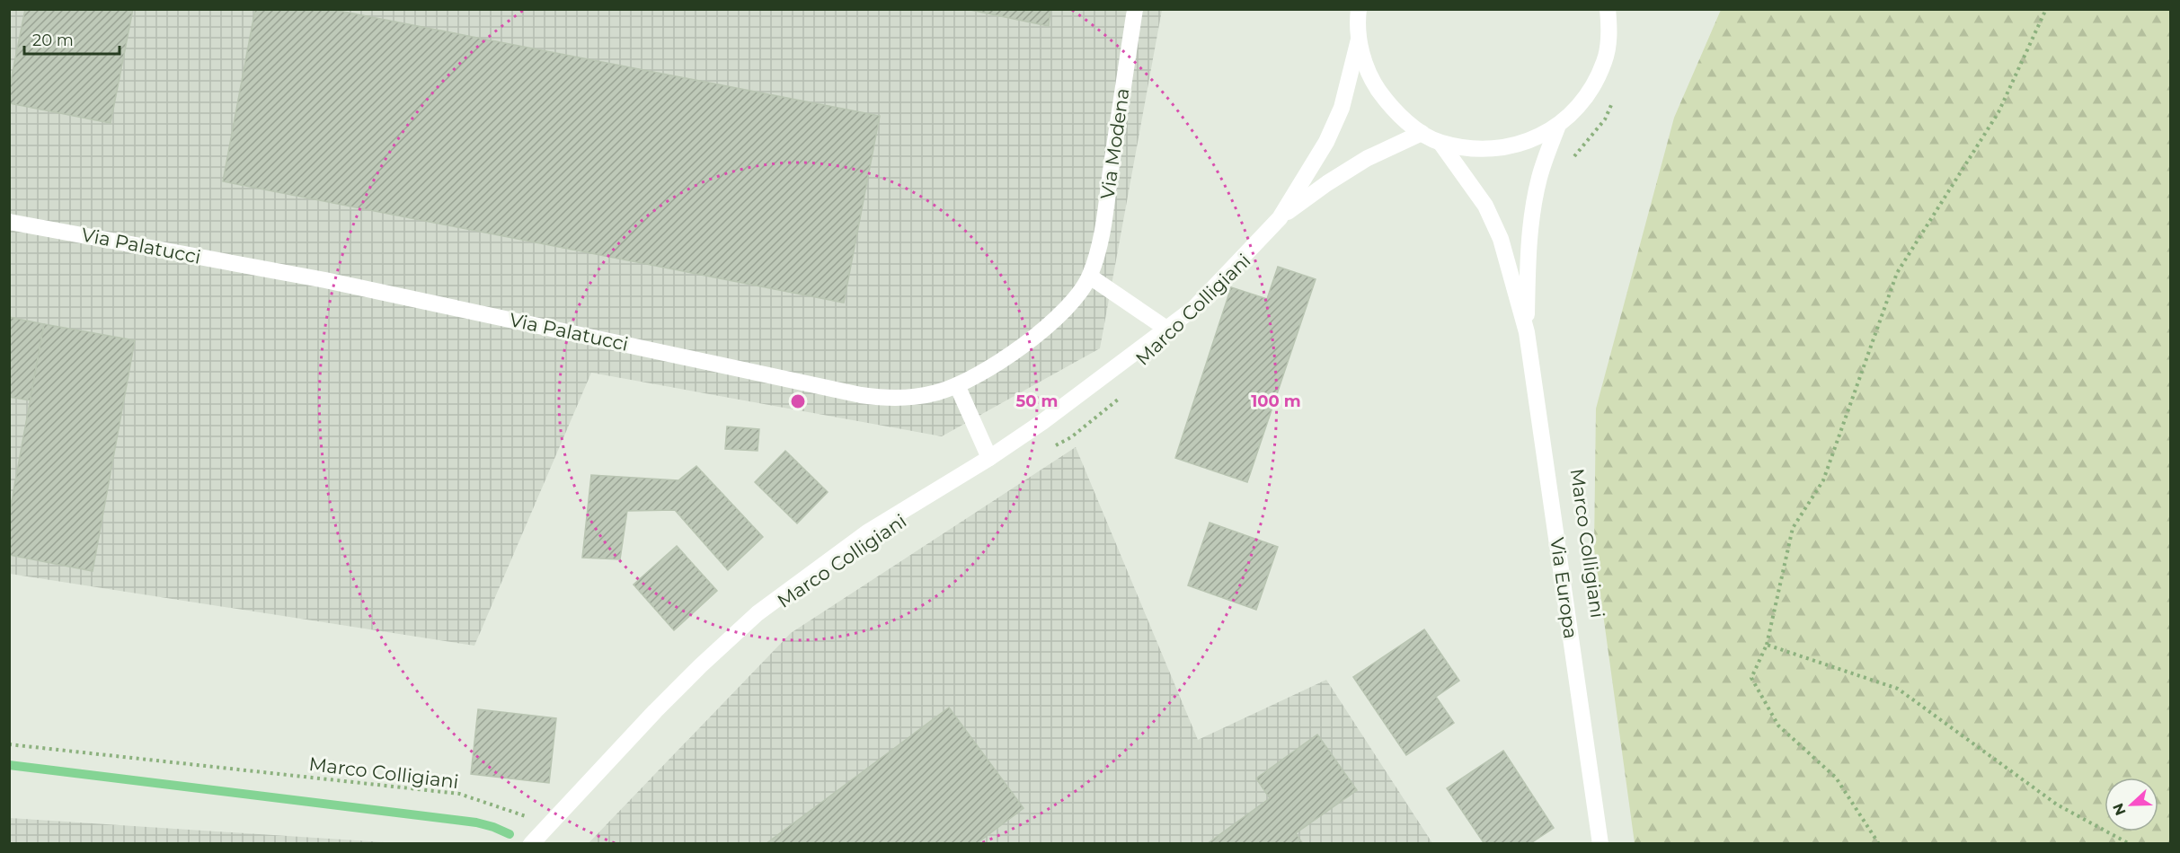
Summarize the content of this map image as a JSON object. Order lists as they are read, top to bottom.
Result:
{
  "streets": {
    "street": ["Via Modena", "Via Palatucci", "Via Europa"],
    "path": ["Marco Colligiani"]
  },
  "crossings": [
    ["Via Modena", "Via Palatucci"]
  ],
  "scale_bar": "20 m",
  "north": "left",
  "rings": ["50 m", "100 m"]
}
